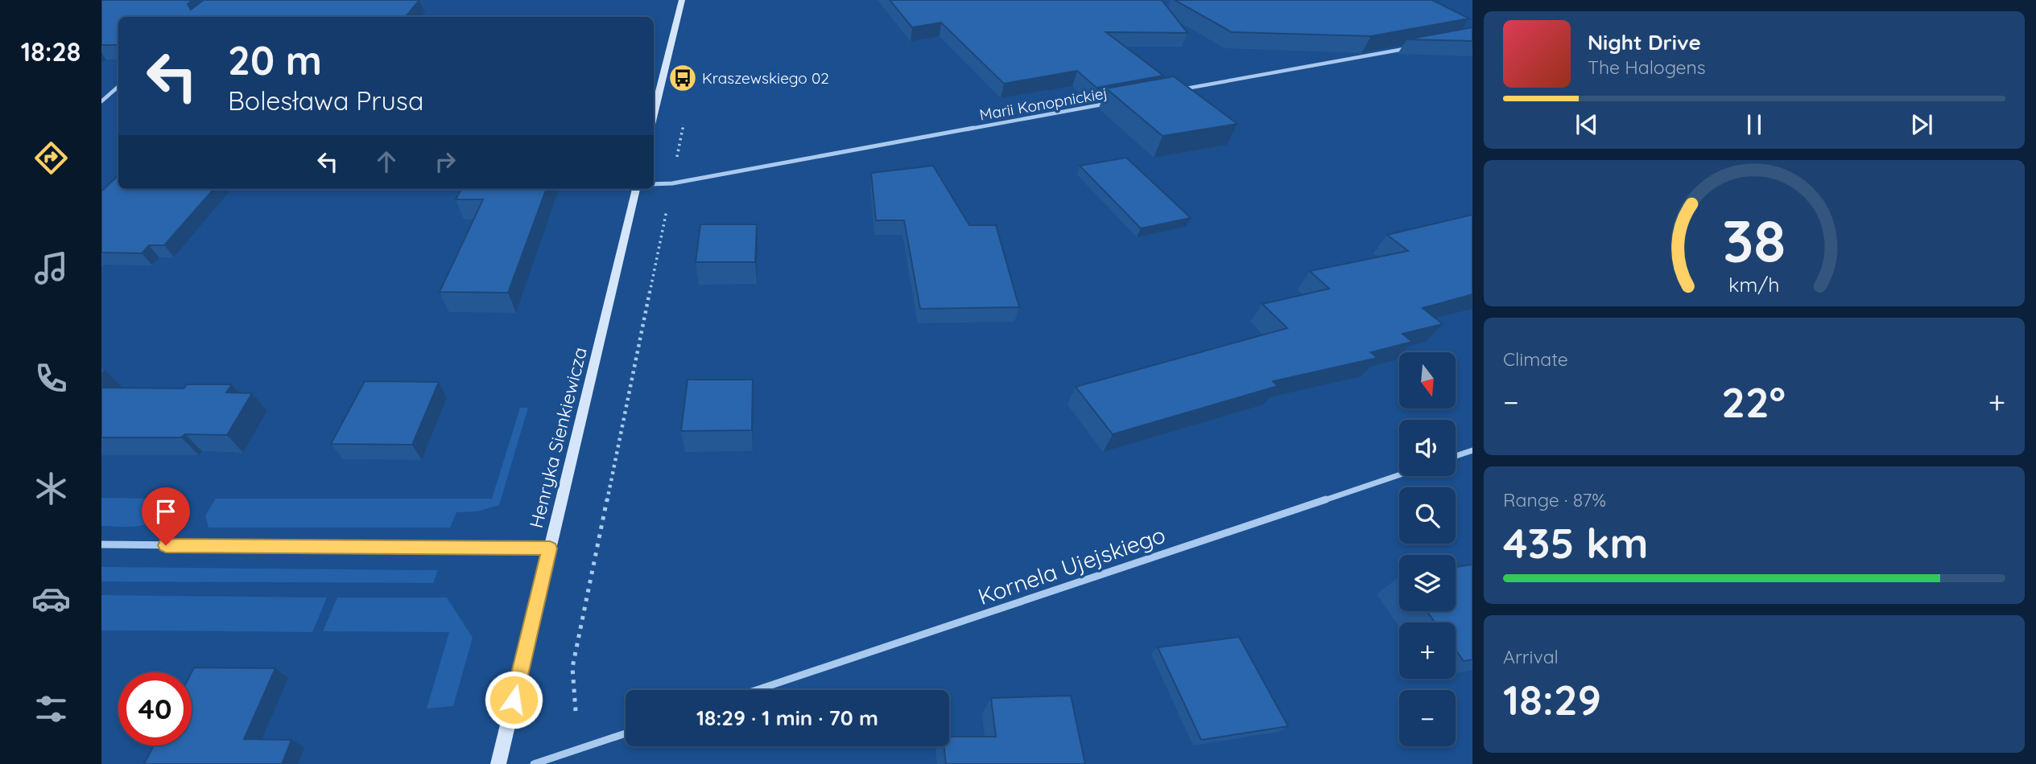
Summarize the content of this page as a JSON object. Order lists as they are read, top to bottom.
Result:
{
  "streets": {
    "street": ["Marii Konopnickiej", "Henryka Sienkiewicza", "Kornela Ujejskiego"]
  },
  "places": {
    "bus stop": ["Kraszewskiego 02"]
  },
  "north": "bottom",
  "page": {
    "tabs": "18:28",
    "turn": ["20 m", "Bolesława Prusa"],
    "song": ["Night Drive", "The Halogens"],
    "tile": [
      "Climate",
      ["Range · 87%", "435 km"],
      ["Arrival", "18:29"]
    ],
    "map_buttons": ["+", "−"],
    "heat": ["−", "22°", "+"],
    "limit": "40",
    "trip": "18:29 · 1 min · 70 m",
    "gauge": ["38", "km/h"]
  }
}
